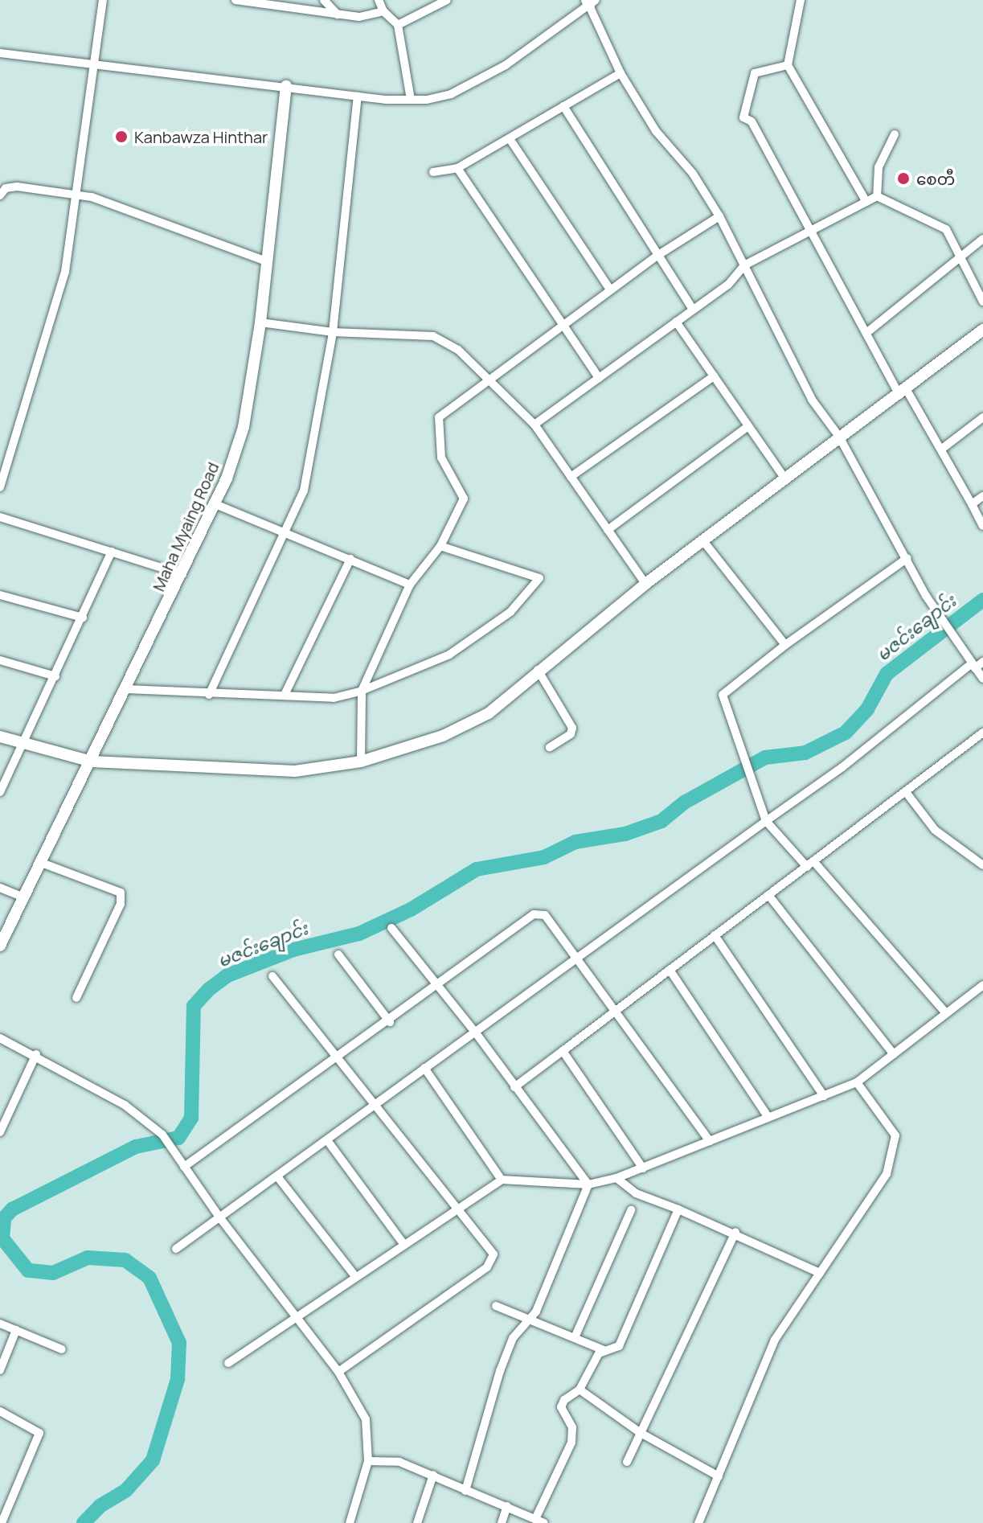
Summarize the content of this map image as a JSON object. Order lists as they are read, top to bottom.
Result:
{
  "streets": {
    "street": ["Maha Myaing Road"]
  },
  "water": ["မဇင်းချောင်း"],
  "places": ["Kanbawza Hinthar", "စေတီ"]
}
